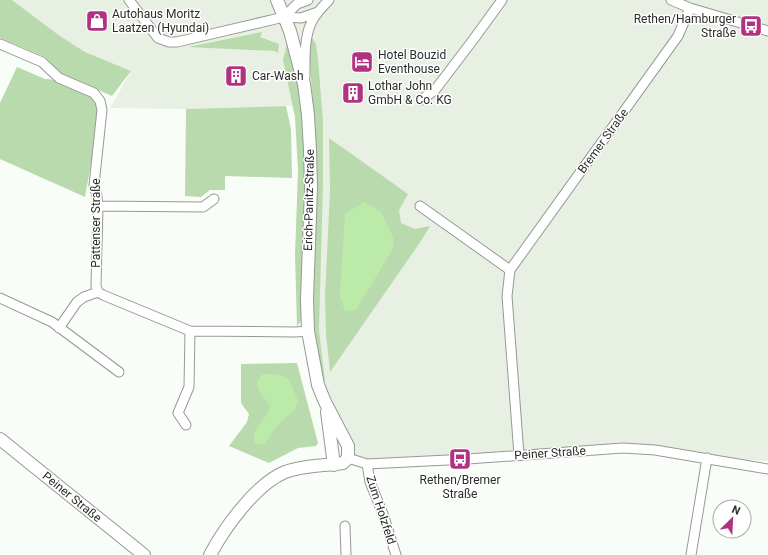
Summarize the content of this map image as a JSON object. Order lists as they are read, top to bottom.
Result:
{
  "streets": {
    "street": [
      "Bremer Straße",
      "Erich-Panitz-Straße",
      "Pattenser Straße",
      "Peiner Straße",
      "Zum Holzfeld"
    ]
  },
  "crossings": [
    ["Bremer Straße", "Peiner Straße"],
    ["Erich-Panitz-Straße", "Peiner Straße"],
    ["Peiner Straße", "Zum Holzfeld"]
  ],
  "places": {
    "shop": ["Autohaus Moritz Laatzen (Hyundai)"],
    "bus stop": ["Rethen/Hamburger Straße", "Rethen/Bremer Straße"],
    "hotel": ["Hotel Bouzid Eventhouse"],
    "building": ["Car-Wash", "Lothar John GmbH & Co. KG"]
  },
  "north": "top right"
}
